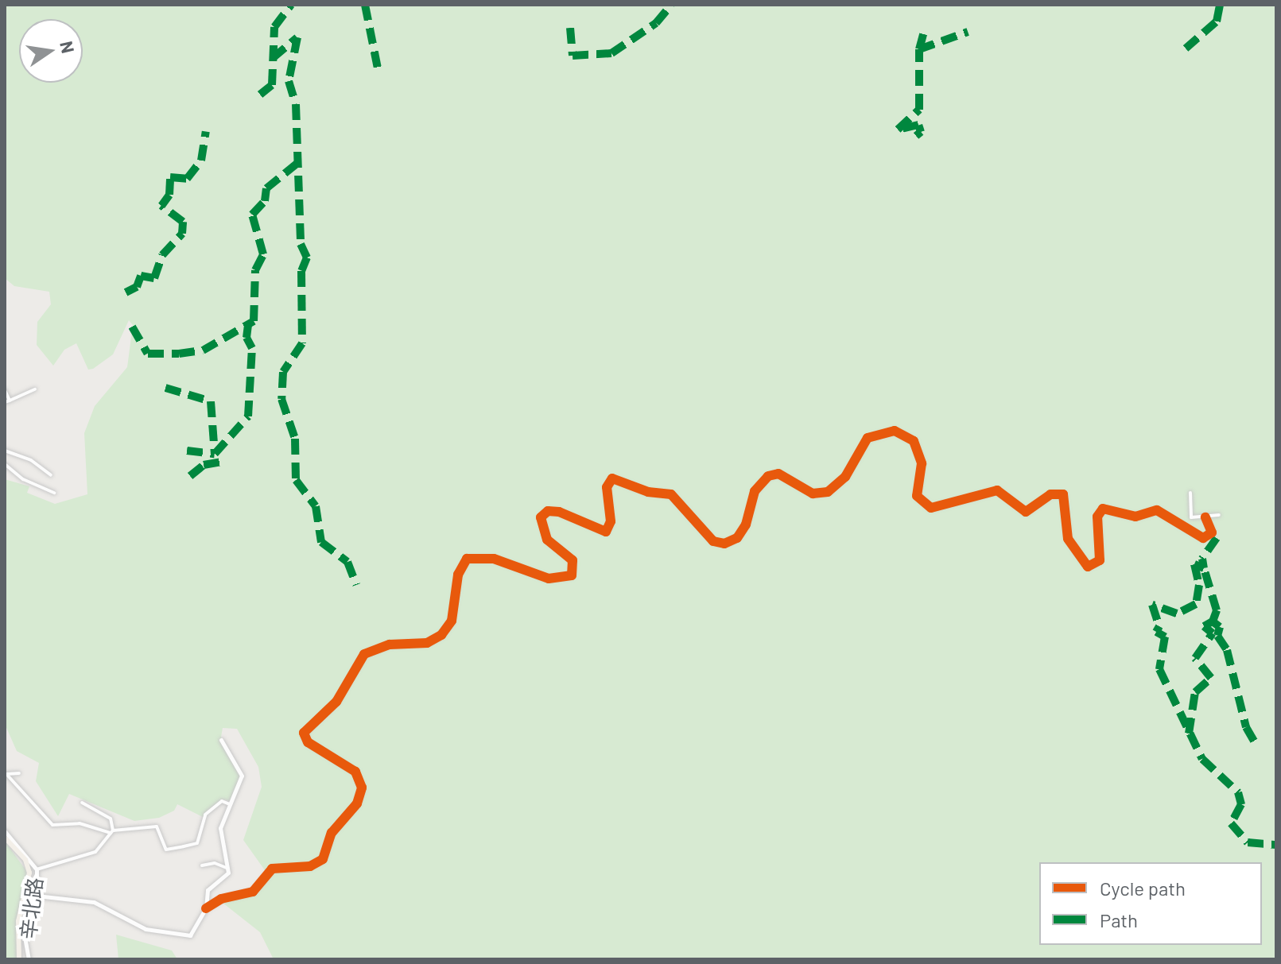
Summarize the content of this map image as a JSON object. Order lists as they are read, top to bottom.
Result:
{
  "streets": {
    "street": ["辛北路"]
  },
  "legend": ["Cycle path", "Path"],
  "north": "right"
}
